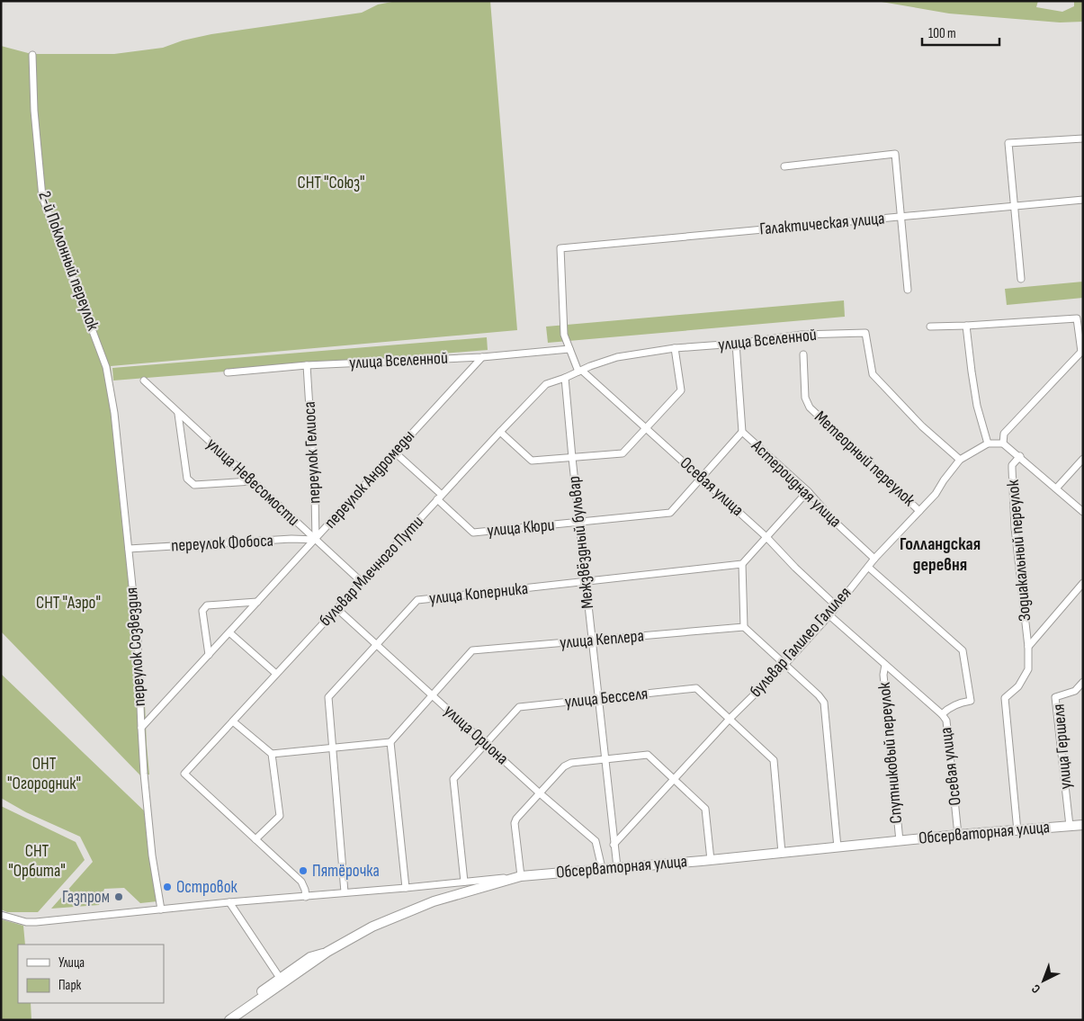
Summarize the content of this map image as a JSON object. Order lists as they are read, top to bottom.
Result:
{
  "streets": {
    "main road": ["Обсерваторная улица"],
    "street": [
      "Галактическая улица",
      "2-й Поклонный переулок",
      "улица Вселенной",
      "переулок Гелиоса",
      "Метеорный переулок",
      "переулок Андромеды",
      "улица Невесомости",
      "Астероидная улица",
      "Осевая улица",
      "улица Кюри",
      "Межзвёздный бульвар",
      "переулок Фобоса",
      "Зодиакальный переулок",
      "бульвар Млечного Пути",
      "улица Коперника",
      "улица Кеплера",
      "бульвар Галилео Галилея",
      "переулок Созвездия",
      "улица Бесселя",
      "улица Ориона",
      "улица Гершеля",
      "Спутниковый переулок"
    ]
  },
  "crossings": [
    ["Галактическая улица", "улица Вселенной"],
    ["2-й Поклонный переулок", "переулок Созвездия"],
    ["улица Вселенной", "переулок Гелиоса"],
    ["улица Вселенной", "переулок Андромеды"],
    ["улица Вселенной", "Астероидная улица"],
    ["улица Вселенной", "Осевая улица"],
    ["улица Вселенной", "Межзвёздный бульвар"],
    ["улица Вселенной", "бульвар Млечного Пути"],
    ["улица Вселенной", "бульвар Галилео Галилея"],
    ["переулок Гелиоса", "переулок Андромеды"],
    ["переулок Гелиоса", "улица Невесомости"],
    ["переулок Гелиоса", "переулок Фобоса"],
    ["Метеорный переулок", "бульвар Галилео Галилея"],
    ["переулок Андромеды", "улица Невесомости"],
    ["переулок Андромеды", "улица Кюри"],
    ["переулок Андромеды", "переулок Фобоса"],
    ["переулок Андромеды", "переулок Созвездия"],
    ["улица Невесомости", "переулок Фобоса"],
    ["улица Невесомости", "бульвар Млечного Пути"],
    ["Астероидная улица", "улица Кюри"],
    ["Астероидная улица", "бульвар Галилео Галилея"],
    ["Осевая улица", "улица Кюри"],
    ["Осевая улица", "бульвар Галилео Галилея"],
    ["Осевая улица", "Спутниковый переулок"],
    ["Осевая улица", "Обсерваторная улица"],
    ["улица Кюри", "Межзвёздный бульвар"],
    ["улица Кюри", "бульвар Млечного Пути"],
    ["Межзвёздный бульвар", "бульвар Млечного Пути"],
    ["Межзвёздный бульвар", "улица Коперника"],
    ["Межзвёздный бульвар", "улица Кеплера"],
    ["Межзвёздный бульвар", "бульвар Галилео Галилея"],
    ["Межзвёздный бульвар", "улица Бесселя"],
    ["Межзвёздный бульвар", "Обсерваторная улица"],
    ["переулок Фобоса", "переулок Созвездия"],
    ["Зодиакальный переулок", "Обсерваторная улица"],
    ["бульвар Млечного Пути", "улица Ориона"],
    ["улица Коперника", "улица Ориона"],
    ["улица Коперника", "Обсерваторная улица"],
    ["улица Кеплера", "улица Ориона"],
    ["бульвар Галилео Галилея", "улица Бесселя"],
    ["переулок Созвездия", "Обсерваторная улица"],
    ["улица Бесселя", "улица Ориона"],
    ["улица Бесселя", "Обсерваторная улица"],
    ["улица Ориона", "Обсерваторная улица"],
    ["улица Гершеля", "Обсерваторная улица"],
    ["Спутниковый переулок", "Обсерваторная улица"]
  ],
  "districts": ["Голландская деревня"],
  "parks": [
    "СНТ \"Союз\"",
    "СНТ \"Аэро\"",
    "ОНТ \"Огородник\"",
    "СНТ \"Орбита\""
  ],
  "places": ["Пятёрочка", "Островок", "Газпром"],
  "legend": ["Улица", "Парк"],
  "scale_bar": "100 m",
  "north": "bottom left"
}
